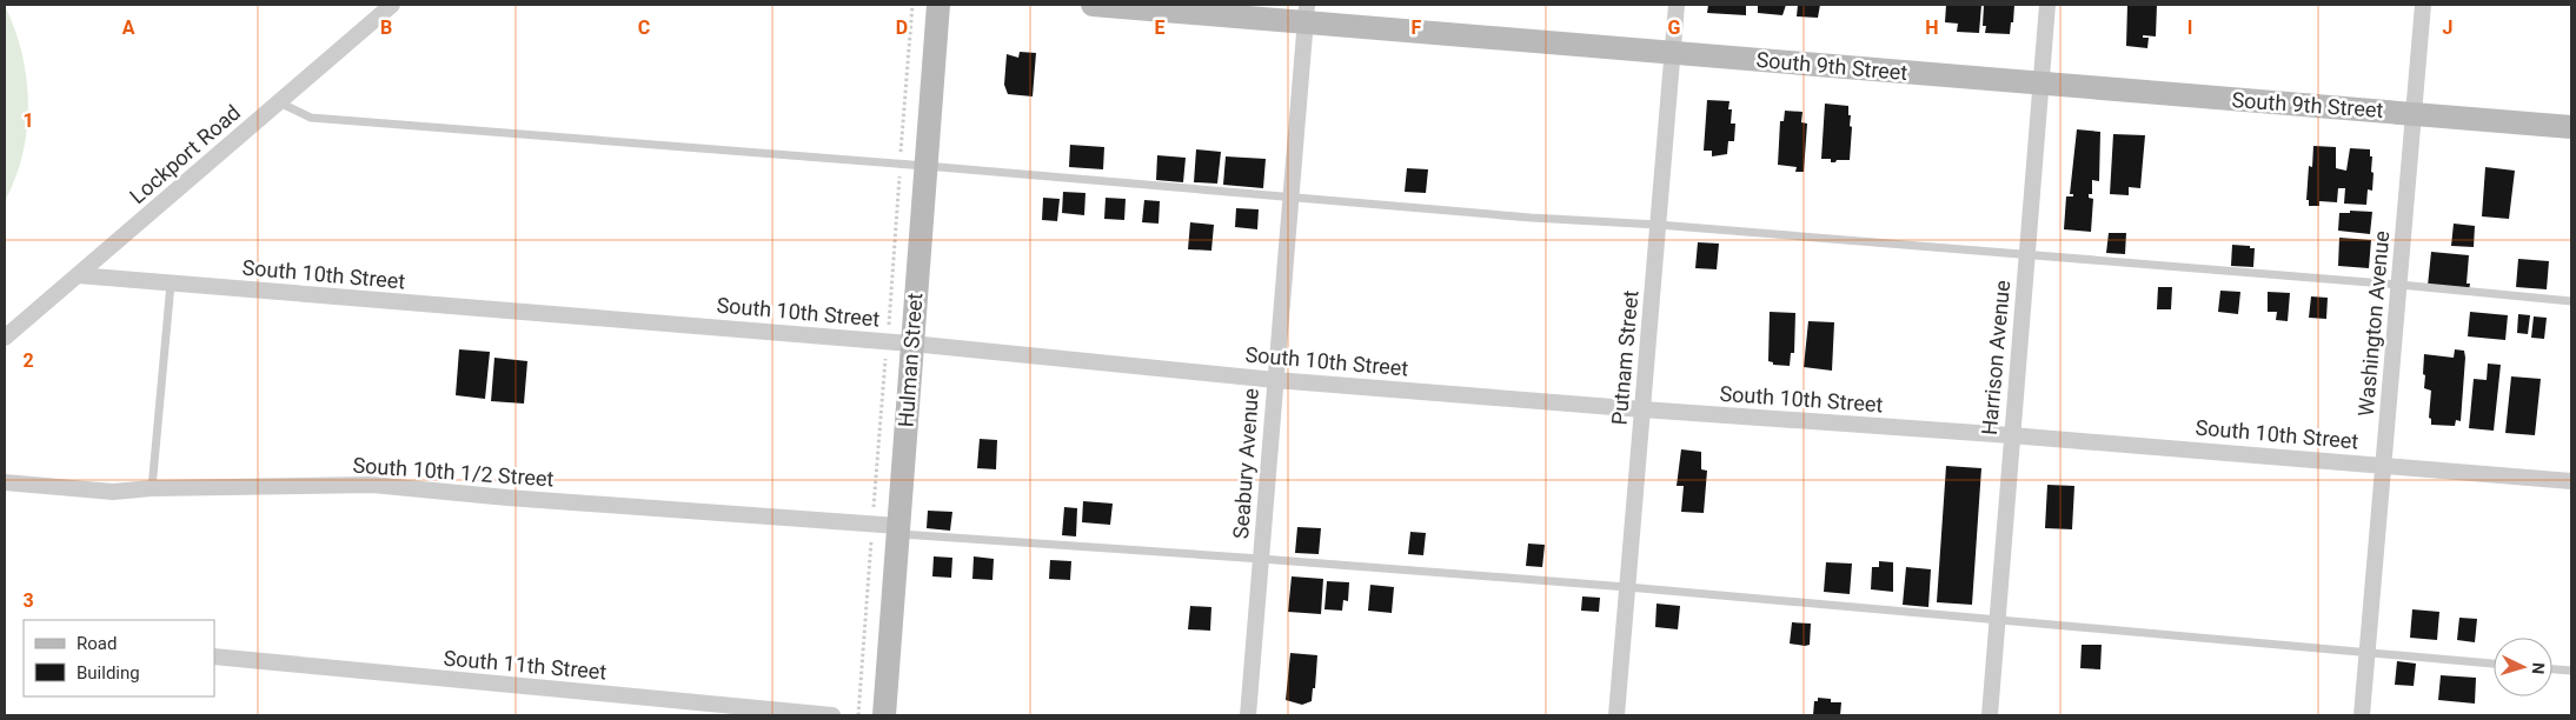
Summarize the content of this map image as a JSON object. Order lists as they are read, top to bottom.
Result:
{
  "streets": {
    "street": [
      "South 9th Street",
      "Lockport Road",
      "South 10th Street",
      "Washington Avenue",
      "Putnam Street",
      "Harrison Avenue",
      "Hulman Street",
      "Seabury Avenue",
      "South 10th 1/2 Street",
      "South 11th Street"
    ]
  },
  "crossings": [
    ["South 9th Street", "Washington Avenue"],
    ["South 9th Street", "Putnam Street"],
    ["South 9th Street", "Harrison Avenue"],
    ["South 9th Street", "Seabury Avenue"],
    ["Lockport Road", "South 10th Street"],
    ["South 10th Street", "Washington Avenue"],
    ["South 10th Street", "Putnam Street"],
    ["South 10th Street", "Harrison Avenue"],
    ["South 10th Street", "Hulman Street"],
    ["South 10th Street", "Seabury Avenue"],
    ["Hulman Street", "South 10th 1/2 Street"]
  ],
  "legend": ["Road", "Building"],
  "north": "right",
  "grid": {
    "columns": [
      "A",
      "B",
      "C",
      "D",
      "E",
      "F",
      "G",
      "H",
      "I",
      "J"
    ],
    "rows": ["1", "2", "3"]
  }
}
